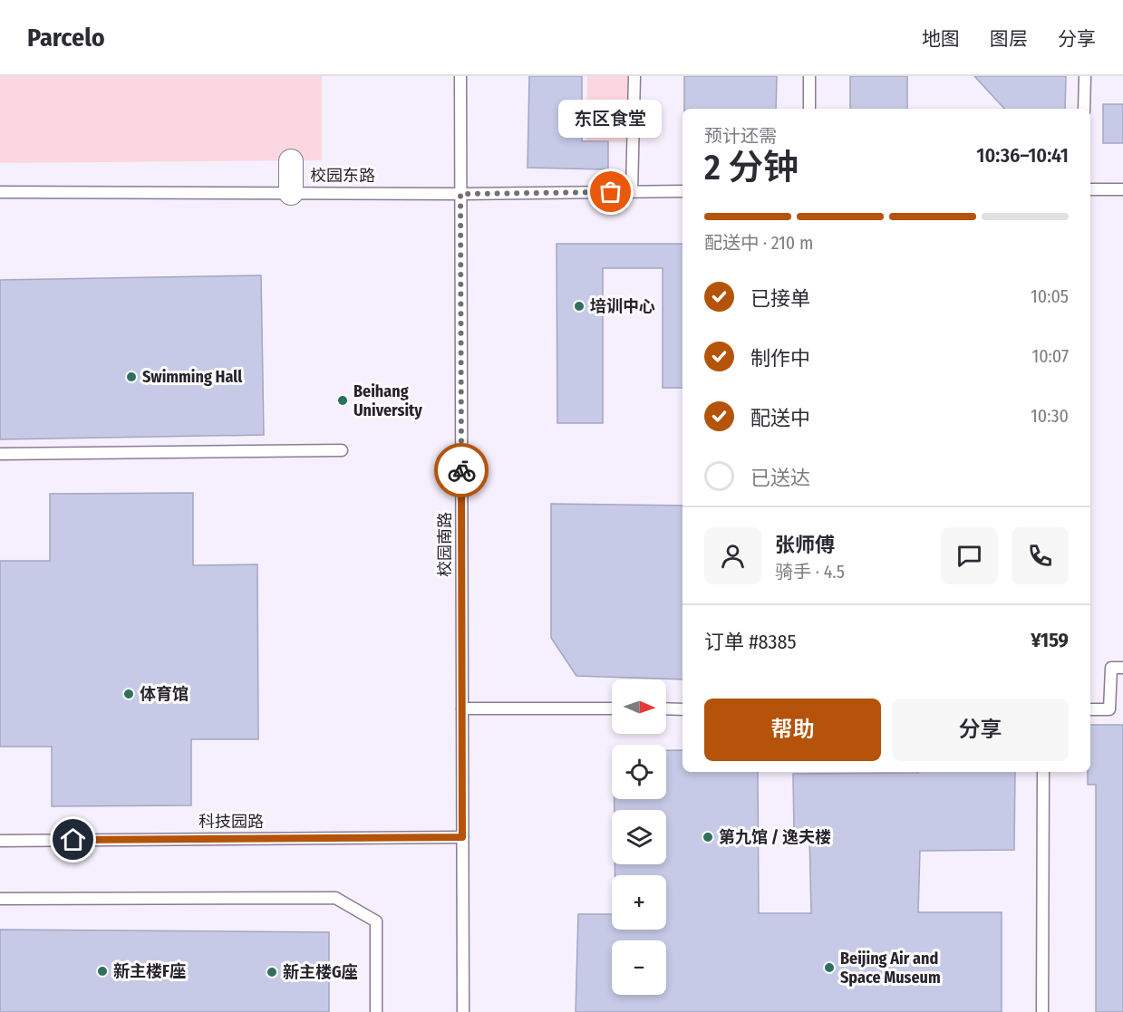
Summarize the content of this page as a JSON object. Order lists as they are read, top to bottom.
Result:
{
  "streets": {
    "lane": ["校园东路", "校园南路", "科技园路"]
  },
  "crossings": [
    ["校园东路", "校园南路"],
    ["校园南路", "科技园路"]
  ],
  "places": [
    "东区食堂",
    "培训中心",
    "Swimming Hall",
    "Beihang University",
    "体育馆",
    "第九馆 / 逸夫楼",
    "Beijing Air and Space Museum",
    "新主楼F座",
    "新主楼G座"
  ],
  "north": "right",
  "page": {
    "header": "Parcelo",
    "nav": ["地图", "图层", "分享"],
    "bubble": "东区食堂",
    "heading": ["2 分钟", "预计还需", "10:36–10:41"],
    "panel": [
      "张师傅",
      "骑手 · 4.5",
      "订单 #8385",
      "¥159"
    ],
    "bar": "配送中 · 210 m",
    "list": [
      ["已接单", "10:05"],
      ["制作中", "10:07"],
      ["配送中", "10:30"],
      "已送达"
    ],
    "map_buttons": ["+", "−"],
    "buttons": ["帮助", "分享"]
  }
}
